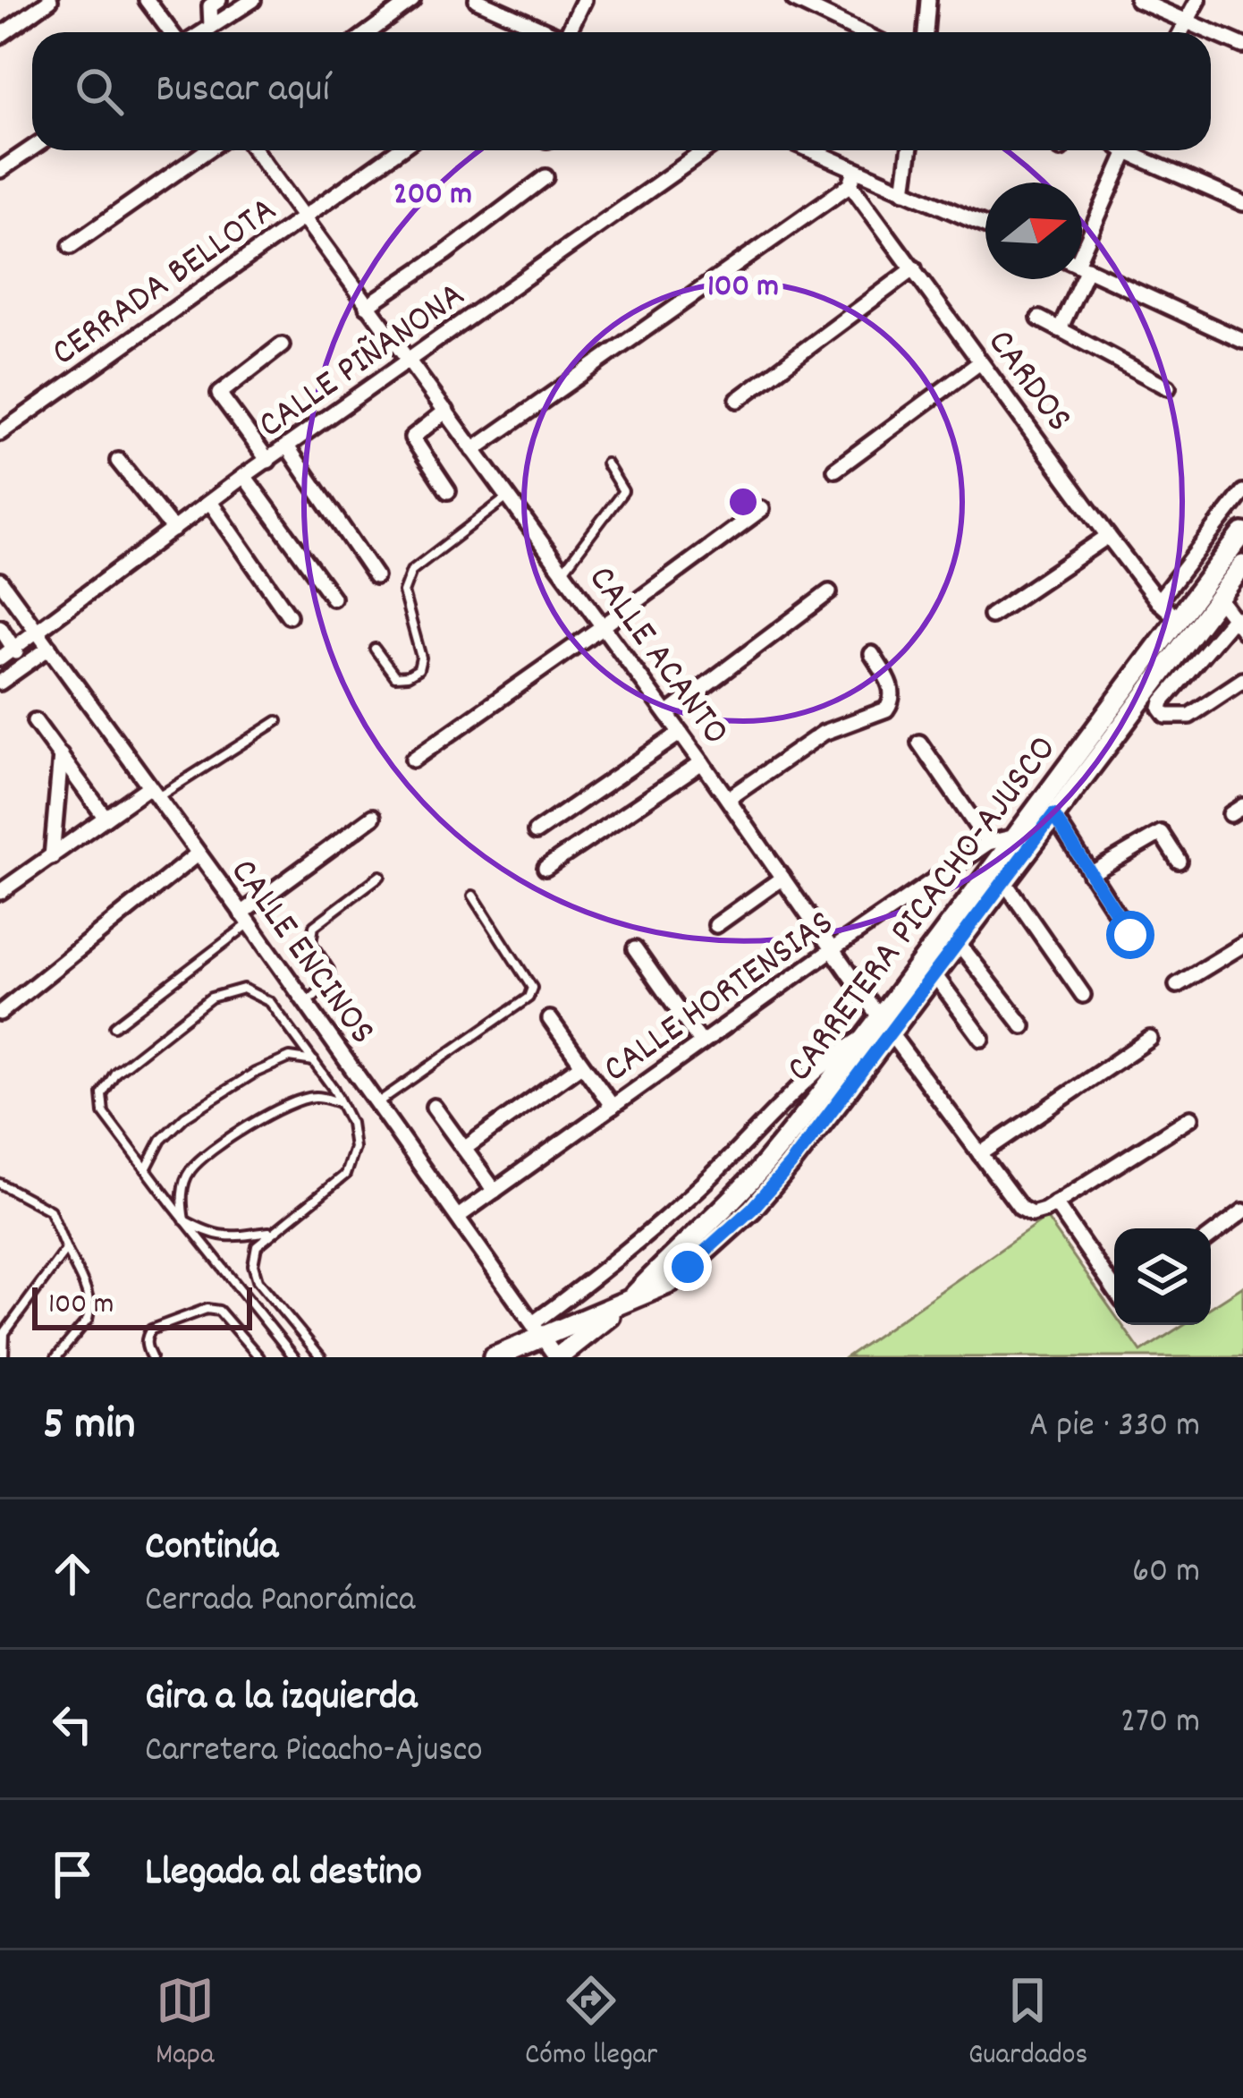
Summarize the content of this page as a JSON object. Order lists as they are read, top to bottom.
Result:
{
  "streets": {
    "main road": ["CARRETERA PICACHO-AJUSCO"],
    "street": [
      "CERRADA BELLOTA",
      "CALLE PIÑANONA",
      "CARDOS",
      "CALLE ACANTO",
      "CALLE ENCINOS",
      "CALLE HORTENSIAS"
    ]
  },
  "crossings": [
    ["CERRADA BELLOTA", "CALLE ACANTO"],
    ["CALLE PIÑANONA", "CALLE ACANTO"],
    ["CALLE PIÑANONA", "CALLE ENCINOS"],
    ["CARDOS", "CARRETERA PICACHO-AJUSCO"],
    ["CALLE ACANTO", "CARRETERA PICACHO-AJUSCO"],
    ["CALLE ACANTO", "CALLE HORTENSIAS"],
    ["CARRETERA PICACHO-AJUSCO", "CALLE ENCINOS"],
    ["CARRETERA PICACHO-AJUSCO", "CALLE HORTENSIAS"],
    ["CALLE ENCINOS", "CALLE HORTENSIAS"]
  ],
  "scale_bar": "100 m",
  "north": "right",
  "page": {
    "search": "Buscar aquí",
    "scale": "100 m",
    "heading": ["5 min", "A pie · 330 m"],
    "list": [
      ["Continúa", "Cerrada Panorámica", "60 m"],
      ["Gira a la izquierda", "Carretera Picacho-Ajusco", "270 m"],
      "Llegada al destino"
    ],
    "nav": ["Mapa", "Cómo llegar", "Guardados"]
  },
  "rings": ["200 m", "100 m"]
}
